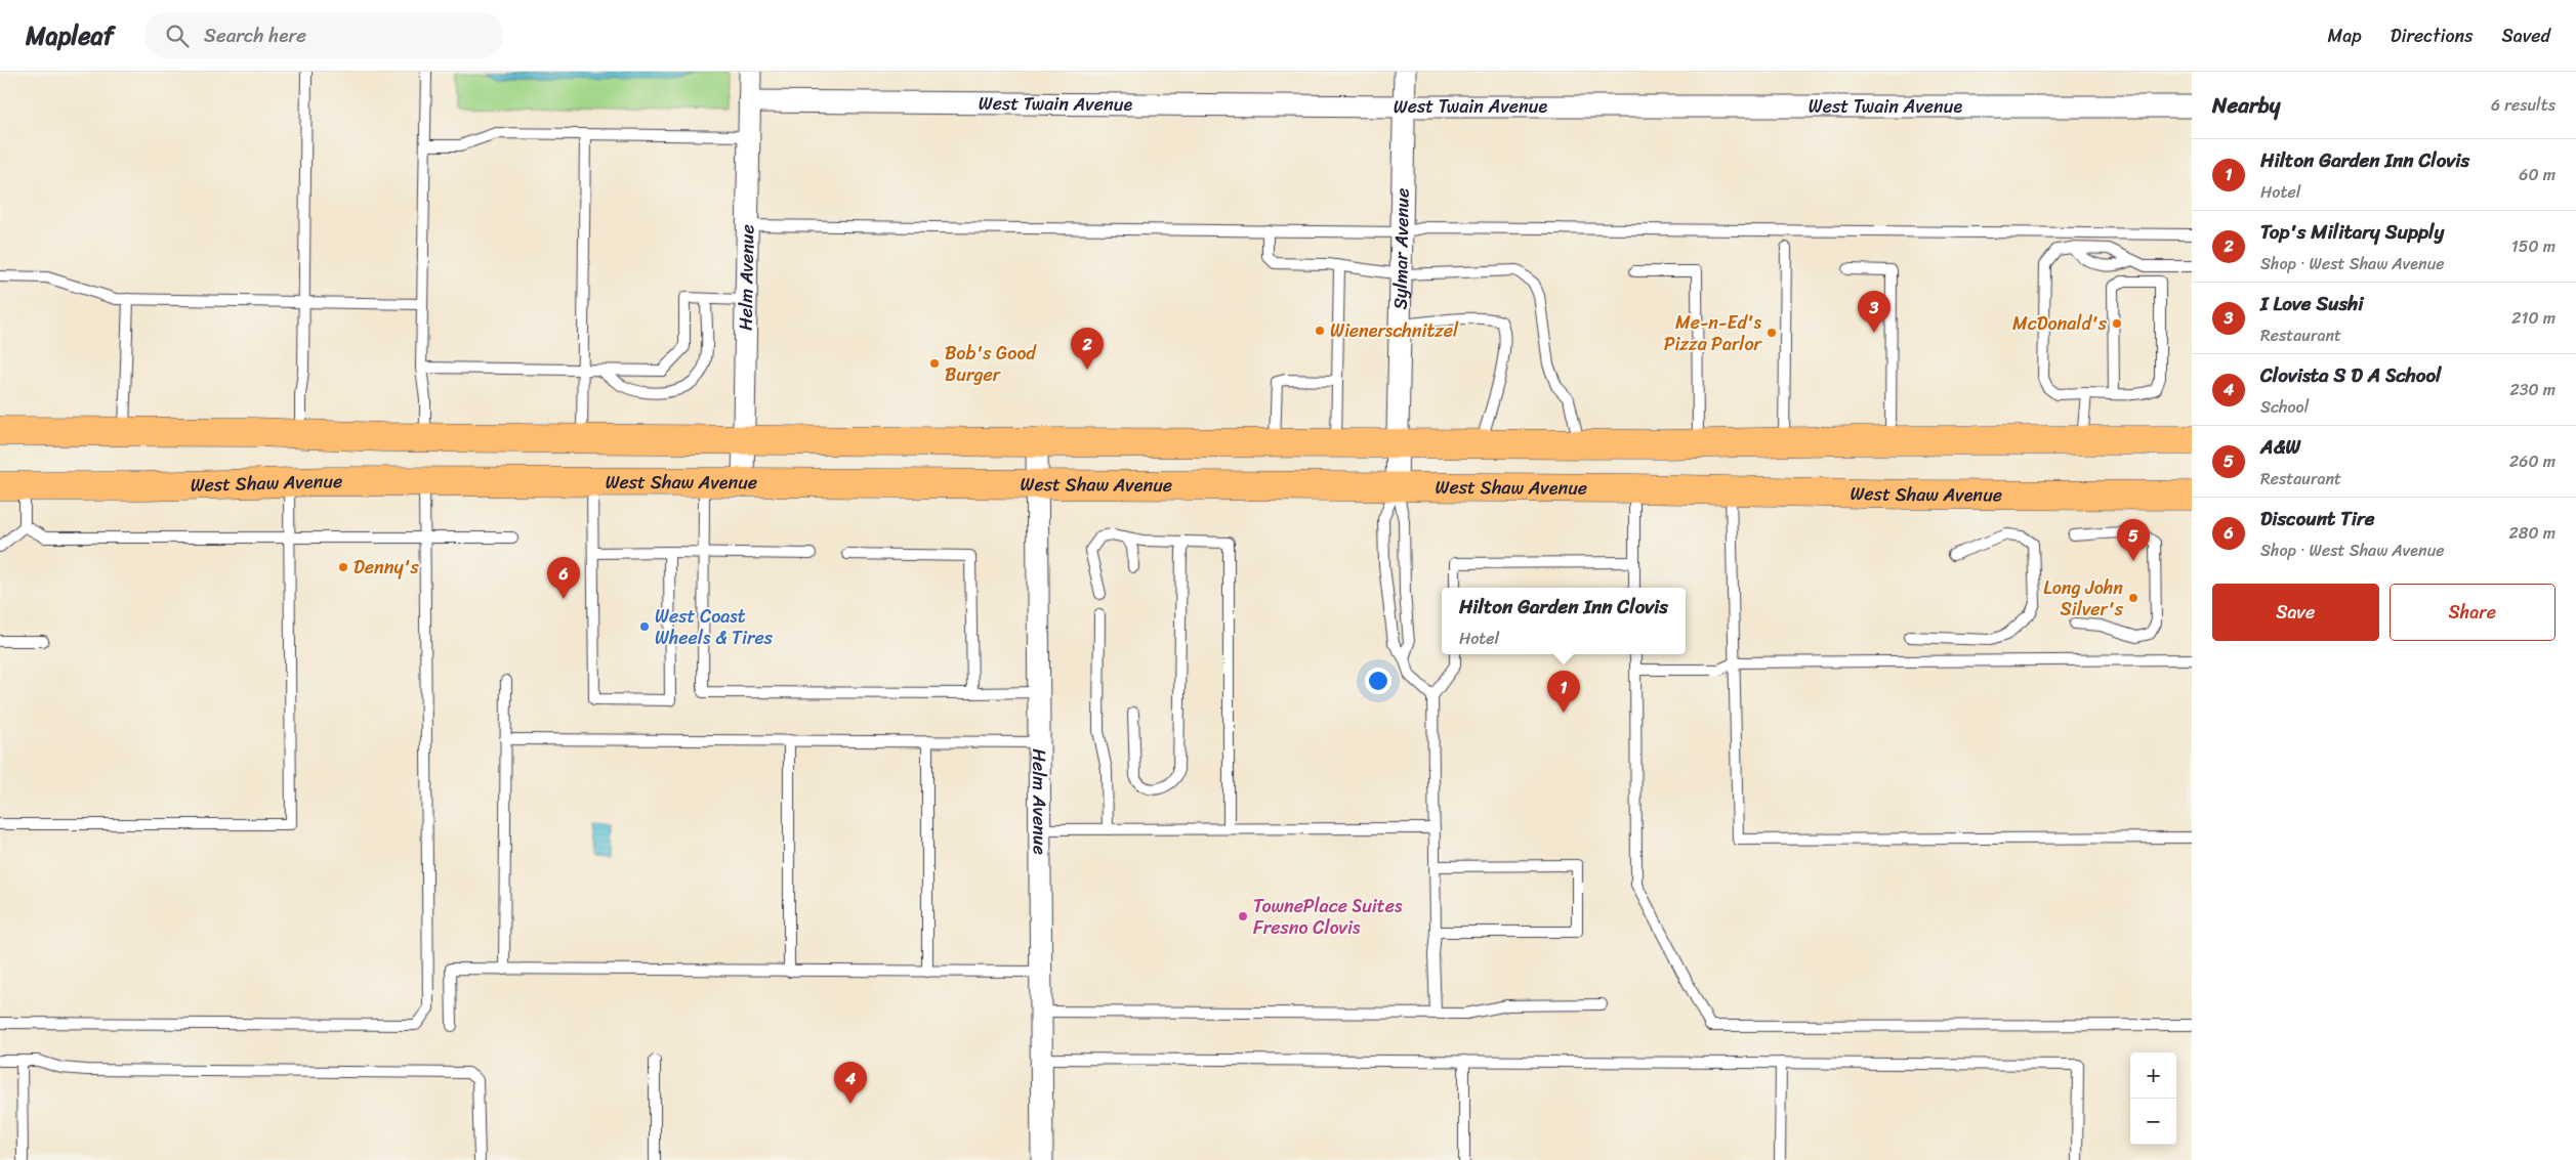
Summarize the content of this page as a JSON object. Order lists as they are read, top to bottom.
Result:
{
  "streets": {
    "main road": ["West Shaw Avenue"],
    "street": ["West Twain Avenue", "Sylmar Avenue", "Helm Avenue"]
  },
  "crossings": [
    ["West Twain Avenue", "Sylmar Avenue"],
    ["West Twain Avenue", "Helm Avenue"],
    ["Sylmar Avenue", "West Shaw Avenue"],
    ["Helm Avenue", "West Shaw Avenue"]
  ],
  "places": [
    "McDonald's",
    "Wienerschnitzel",
    "Me-n-Ed's Pizza Parlor",
    "Bob's Good Burger",
    "Denny's",
    "Long John Silver's",
    "West Coast Wheels & Tires",
    "TownePlace Suites Fresno Clovis"
  ],
  "page": {
    "header": "Mapleaf",
    "search": "Search here",
    "nav": ["Map", "Directions", "Saved"],
    "heading": ["Nearby", "6 results"],
    "list": [
      {
        "mark": "1",
        "name": "Hilton Garden Inn Clovis",
        "note": "Hotel",
        "value": "60 m"
      },
      {
        "mark": "2",
        "name": "Top's Military Supply",
        "note": "Shop · West Shaw Avenue",
        "value": "150 m"
      },
      {
        "mark": "3",
        "name": "I Love Sushi",
        "note": "Restaurant",
        "value": "210 m"
      },
      {
        "mark": "4",
        "name": "Clovista S D A School",
        "note": "School",
        "value": "230 m"
      },
      {
        "mark": "5",
        "name": "A&W",
        "note": "Restaurant",
        "value": "260 m"
      },
      {
        "mark": "6",
        "name": "Discount Tire",
        "note": "Shop · West Shaw Avenue",
        "value": "280 m"
      }
    ],
    "pins": [
      "3",
      "2",
      "5",
      "6",
      "1",
      "4"
    ],
    "buttons": ["Save", "Share"],
    "popup": ["Hilton Garden Inn Clovis", "Hotel"],
    "map_buttons": ["+", "−"]
  }
}
